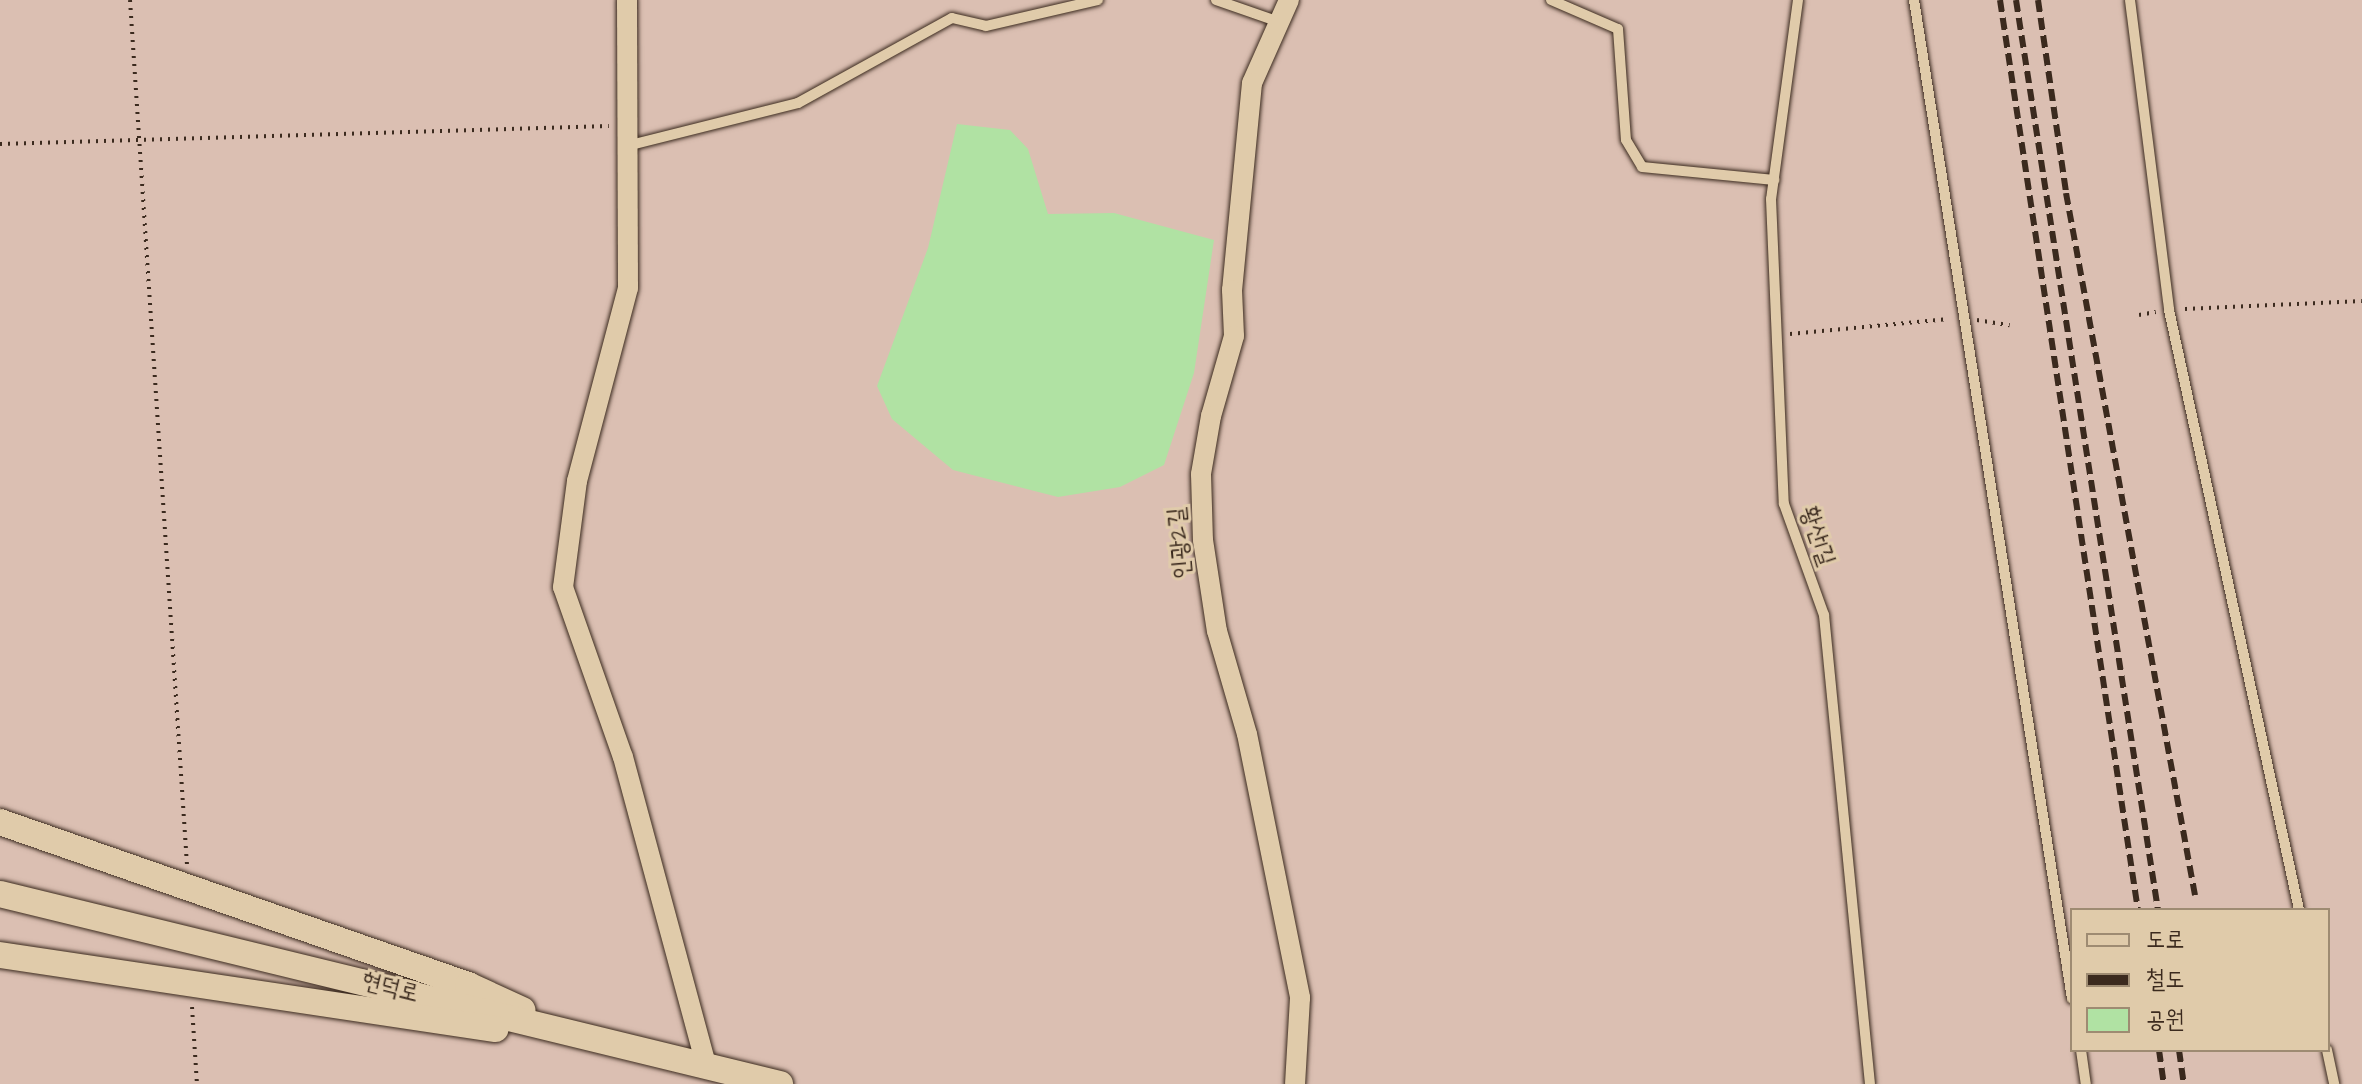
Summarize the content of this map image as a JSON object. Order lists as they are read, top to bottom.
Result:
{
  "streets": {
    "street": ["인광2길", "현덕로"],
    "lane": ["황산1길"]
  },
  "legend": ["도로", "철도", "공원"]
}
